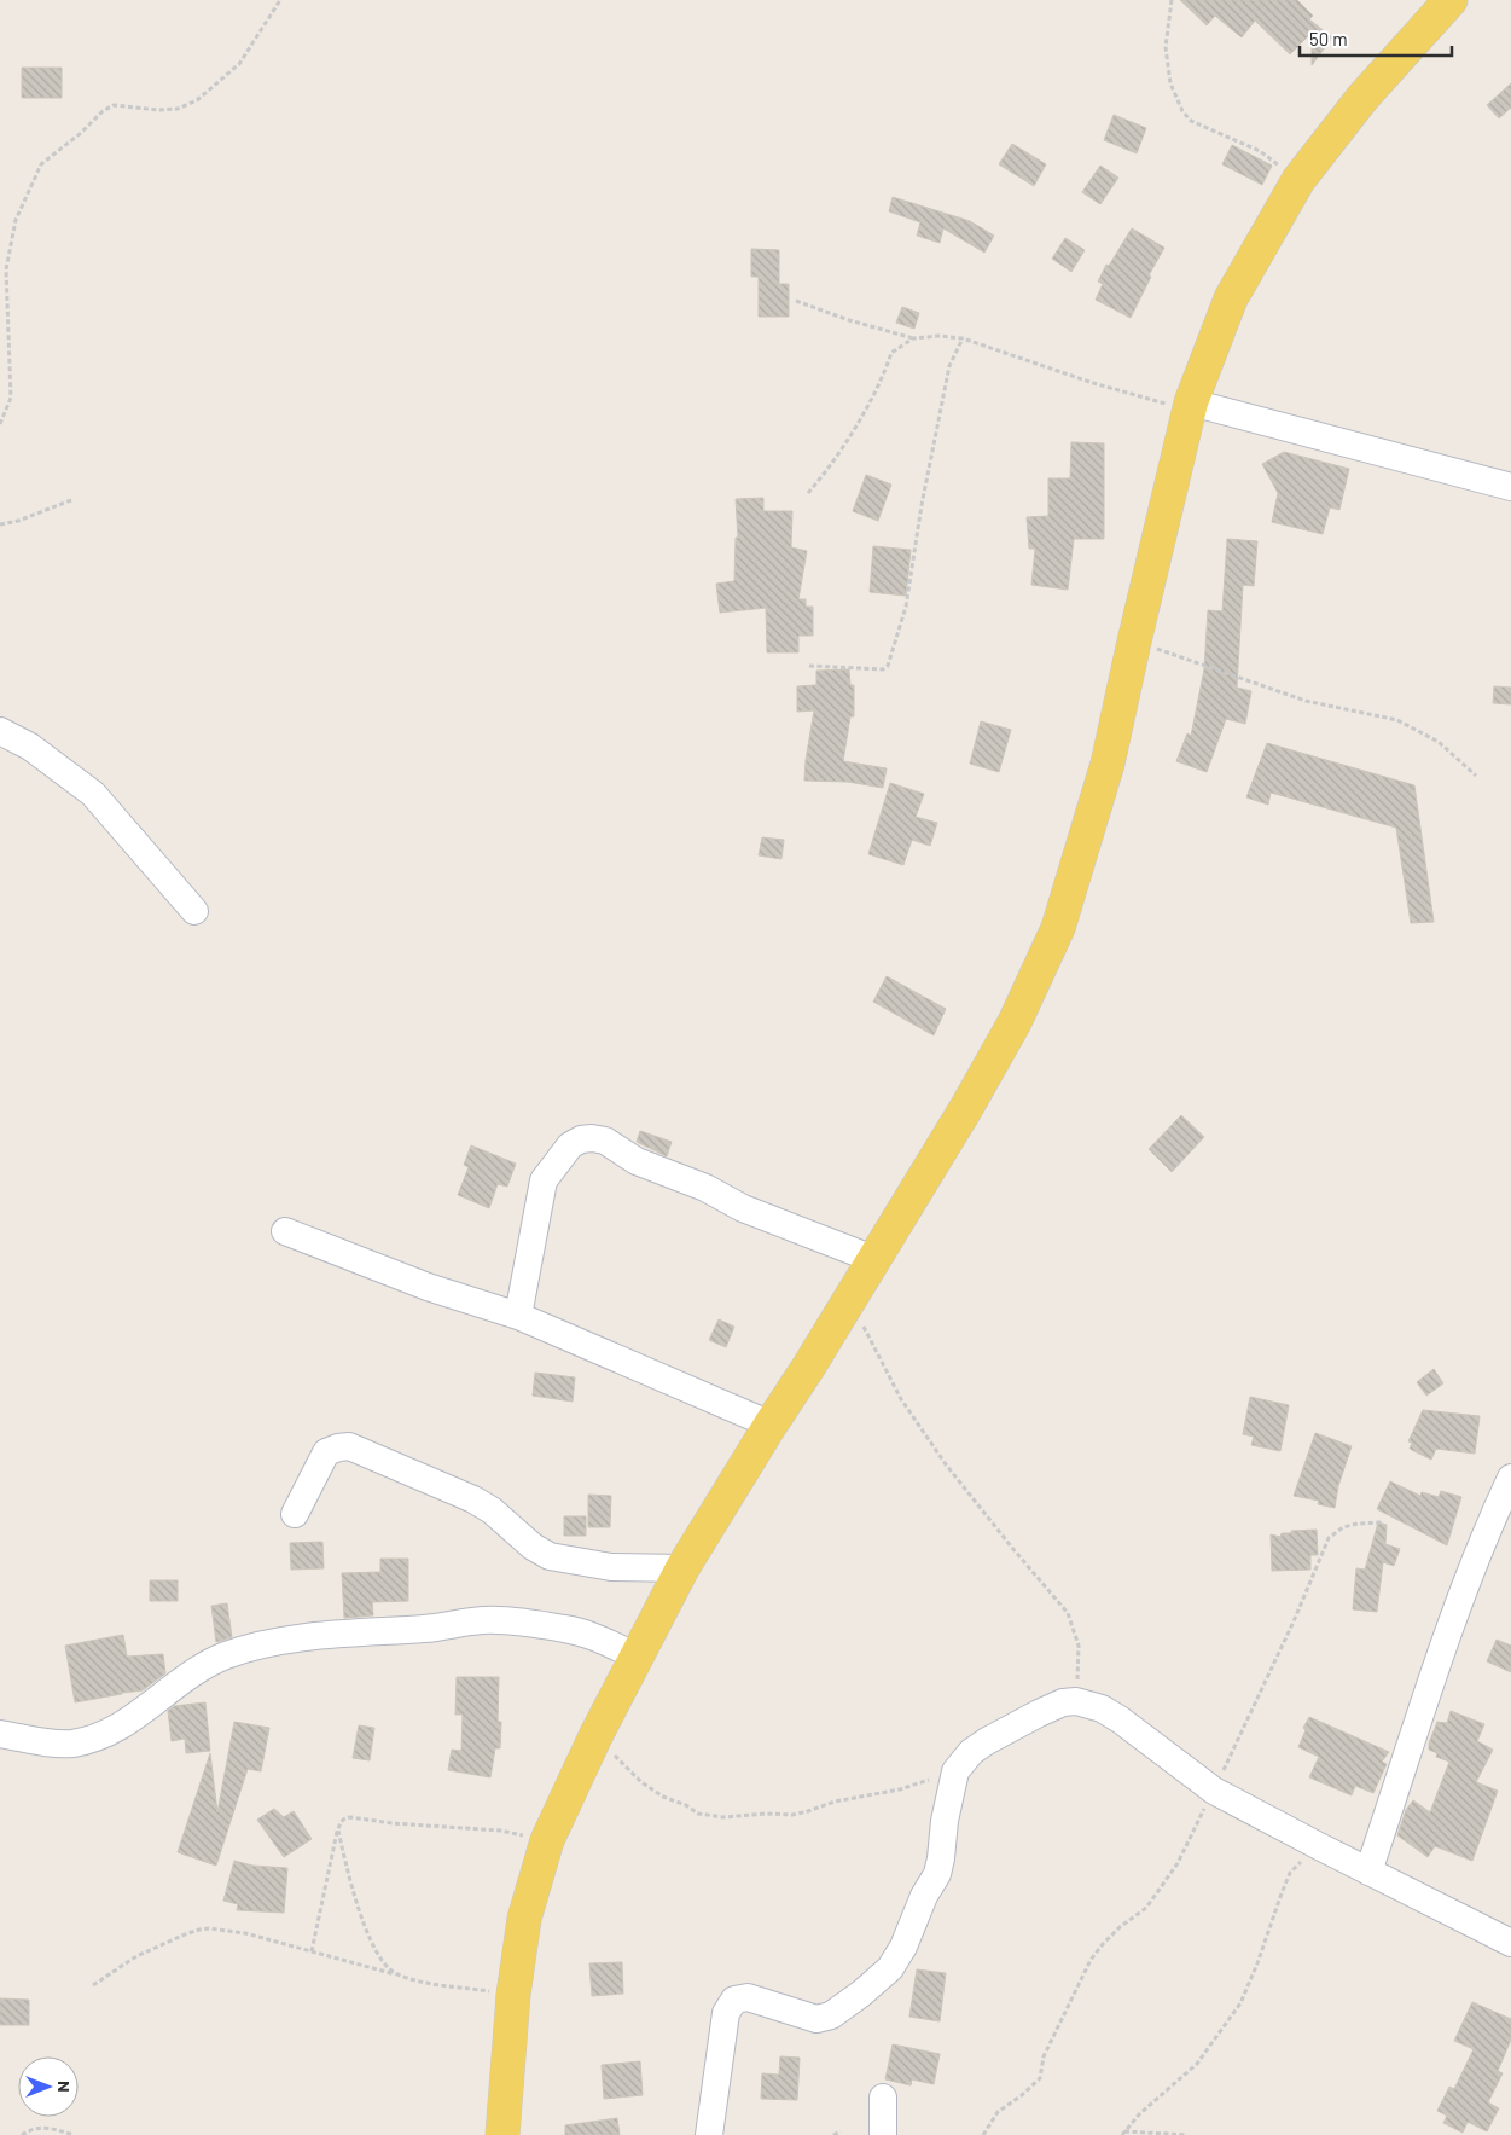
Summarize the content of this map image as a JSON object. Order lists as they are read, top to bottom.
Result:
{
  "scale_bar": "50 m",
  "north": "right"
}
